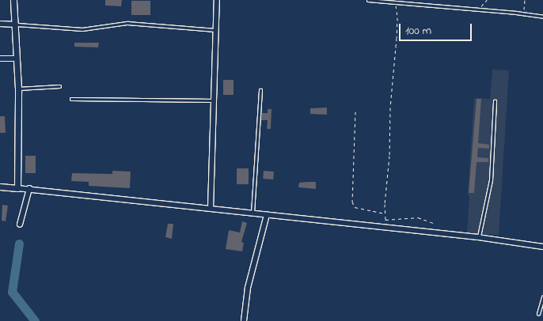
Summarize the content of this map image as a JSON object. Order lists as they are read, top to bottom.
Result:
{
  "scale_bar": "100 m"
}
